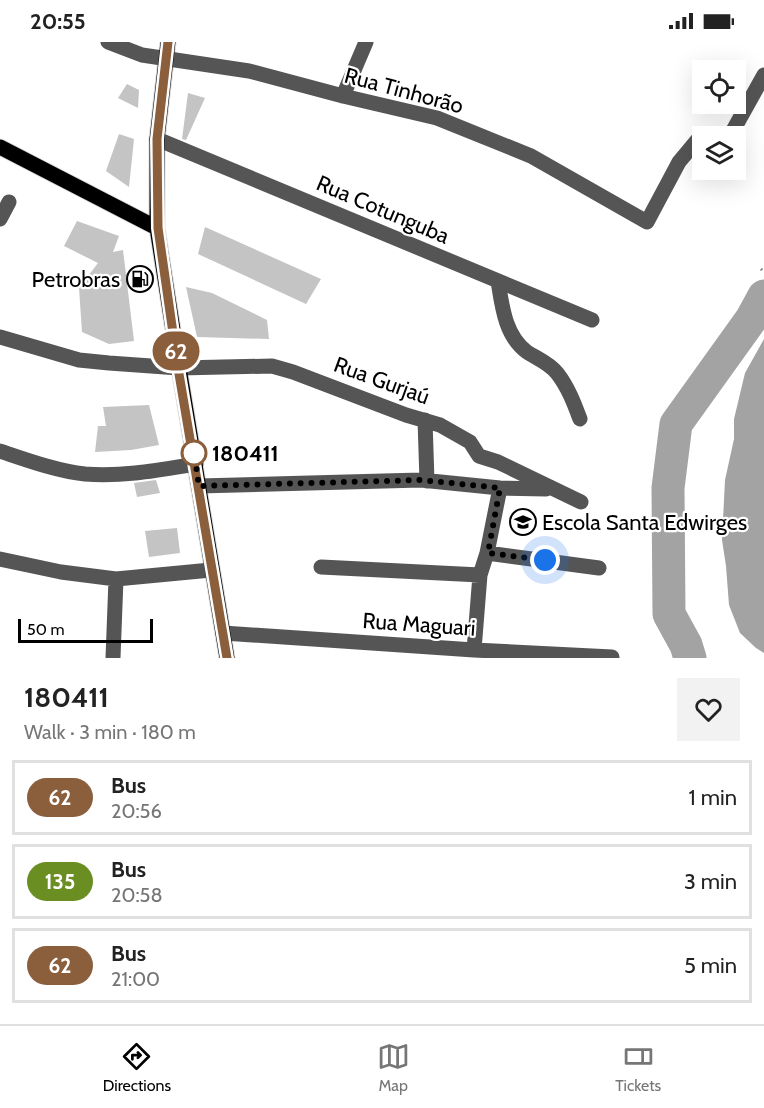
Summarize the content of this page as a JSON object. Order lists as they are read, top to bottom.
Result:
{
  "streets": {
    "street": [
      "Rua Tinhorão",
      "Rua Cotunguba",
      "Rua Gurjaú",
      "Rua Maguari"
    ]
  },
  "places": {
    "fuel station": ["Petrobras"],
    "other": ["180411"],
    "school or university": ["Escola Santa Edwirges"]
  },
  "lines": ["bus line 62"],
  "scale_bar": "50 m",
  "page": {
    "status": "20:55",
    "on_map": "62",
    "scale": "50 m",
    "heading": ["180411", "Walk · 3 min · 180 m"],
    "list": [
      {
        "mark": "62",
        "name": "Bus",
        "note": "20:56",
        "value": "1 min"
      },
      {
        "mark": "135",
        "name": "Bus",
        "note": "20:58",
        "value": "3 min"
      },
      {
        "mark": "62",
        "name": "Bus",
        "note": "21:00",
        "value": "5 min"
      }
    ],
    "tabs": ["Directions", "Map", "Tickets"]
  }
}
